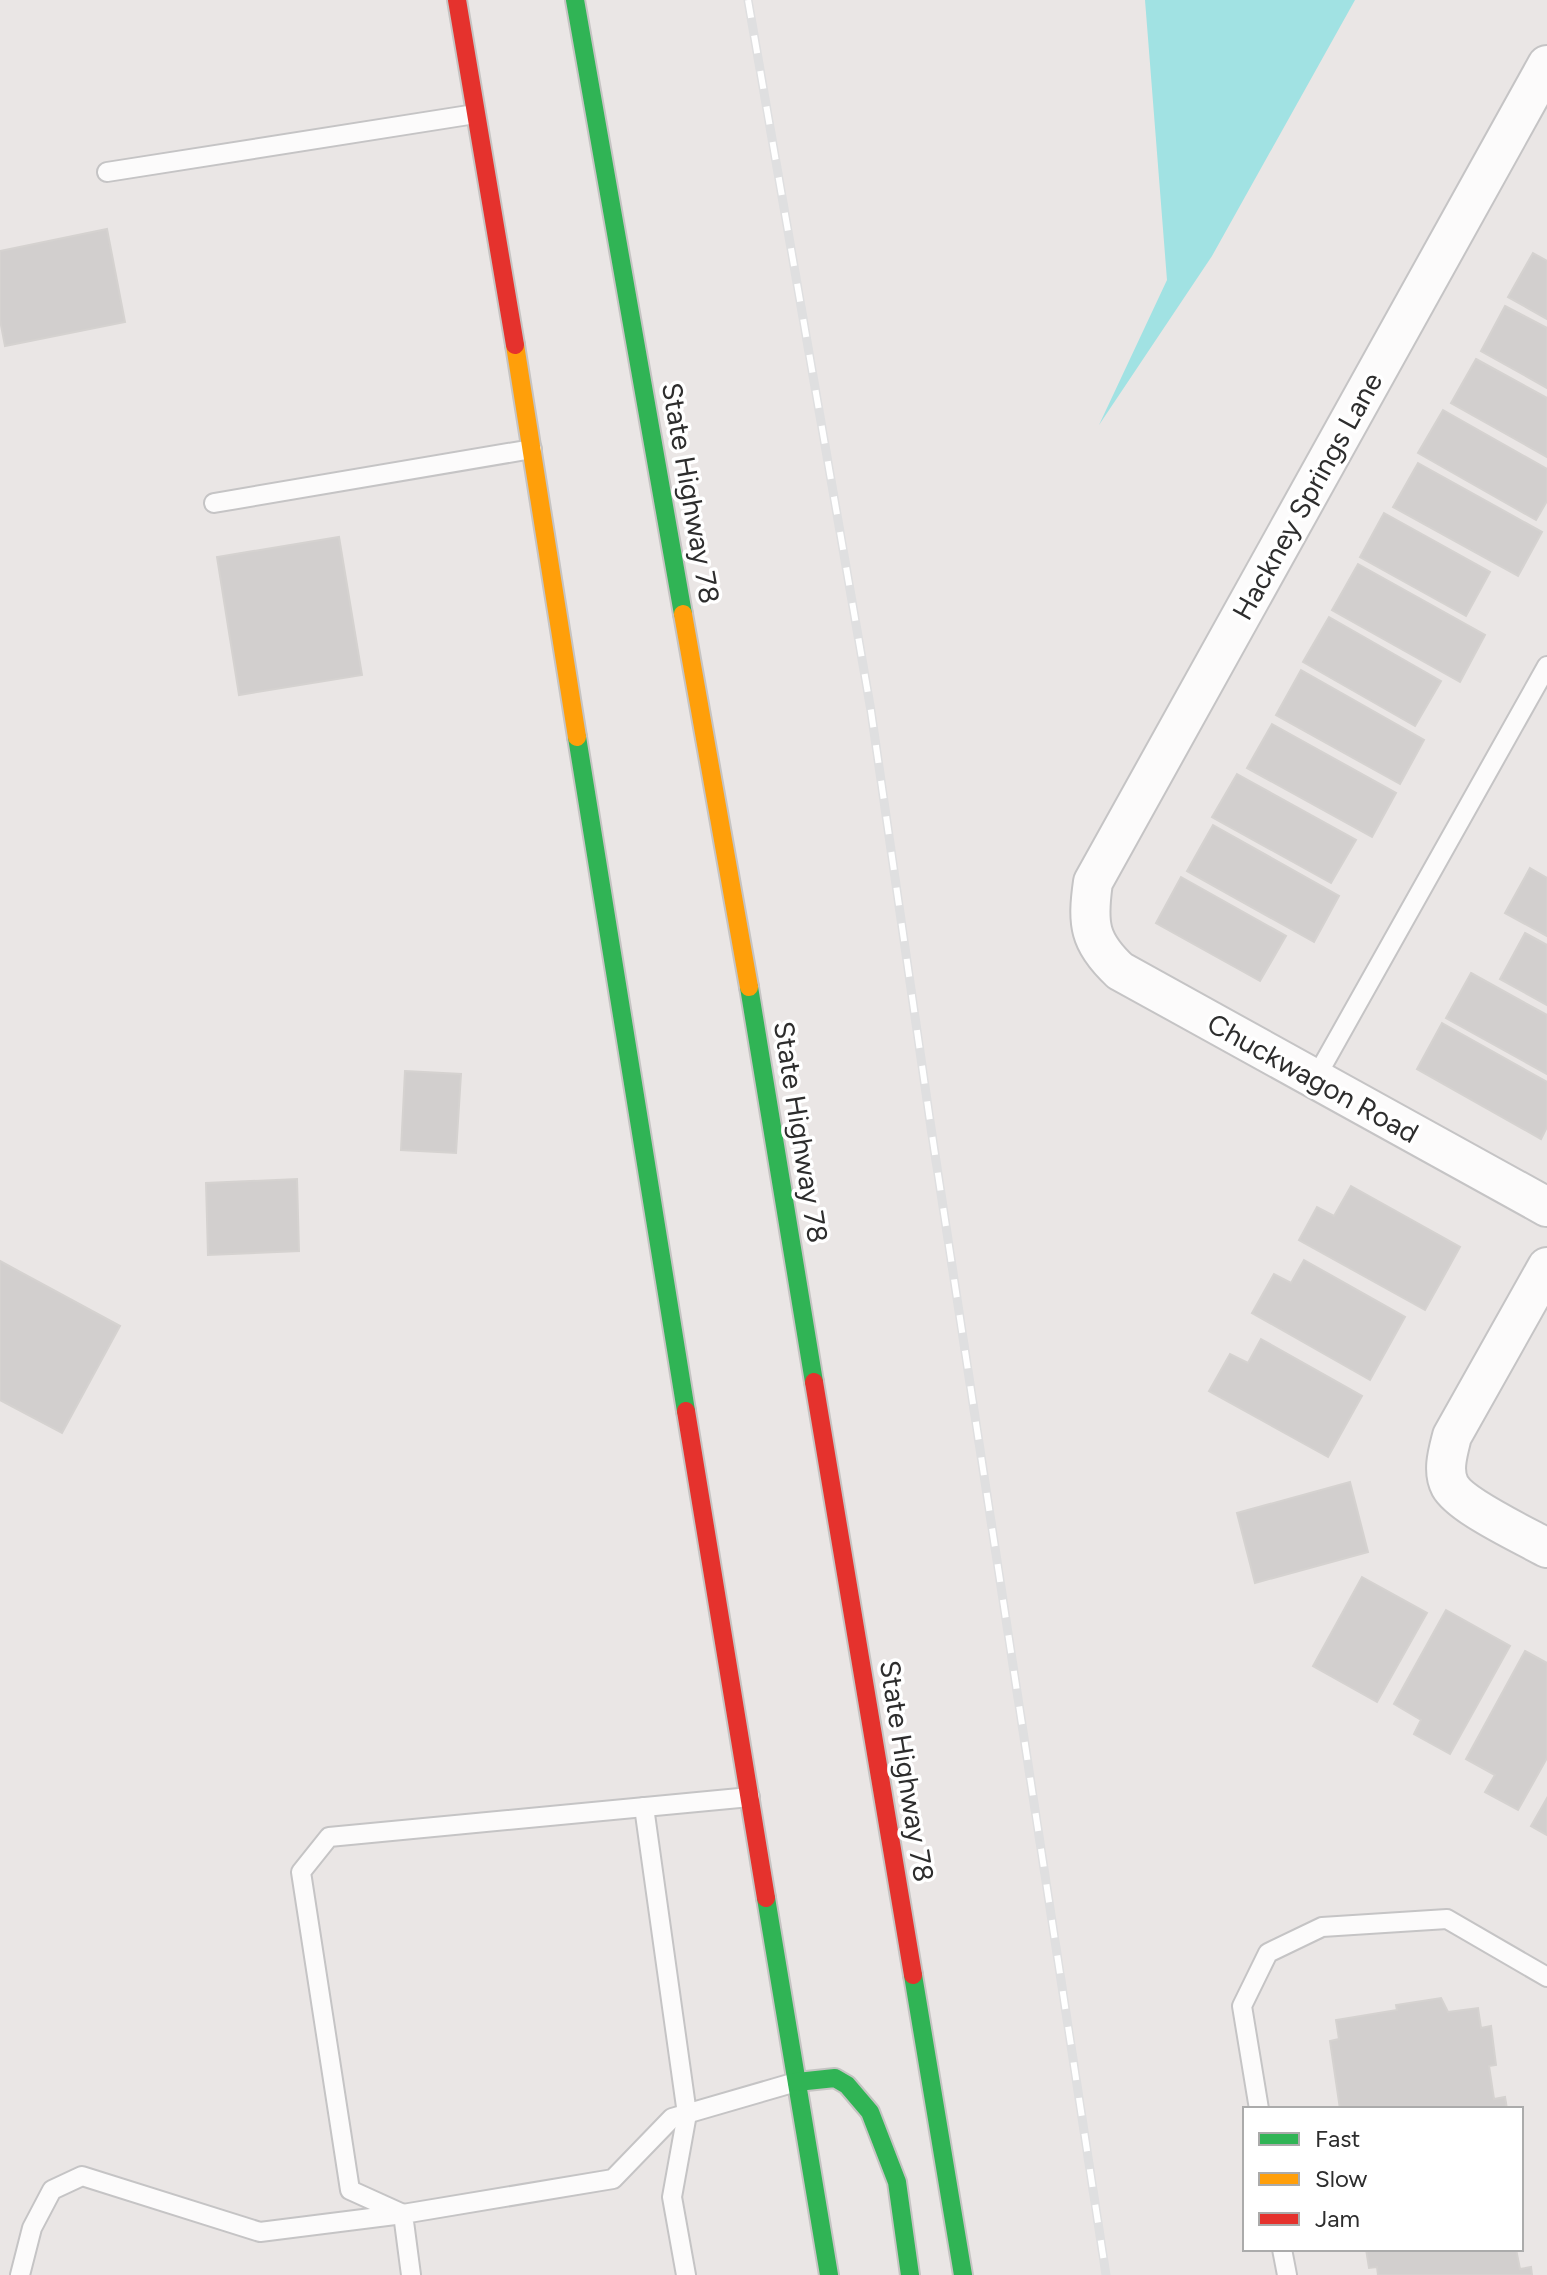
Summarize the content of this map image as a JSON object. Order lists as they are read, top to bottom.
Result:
{
  "streets": {
    "main road": ["State Highway 78"],
    "street": ["Hackney Springs Lane", "Chuckwagon Road"]
  },
  "crossings": [
    ["Hackney Springs Lane", "Chuckwagon Road"]
  ],
  "legend": ["Fast", "Slow", "Jam"]
}
